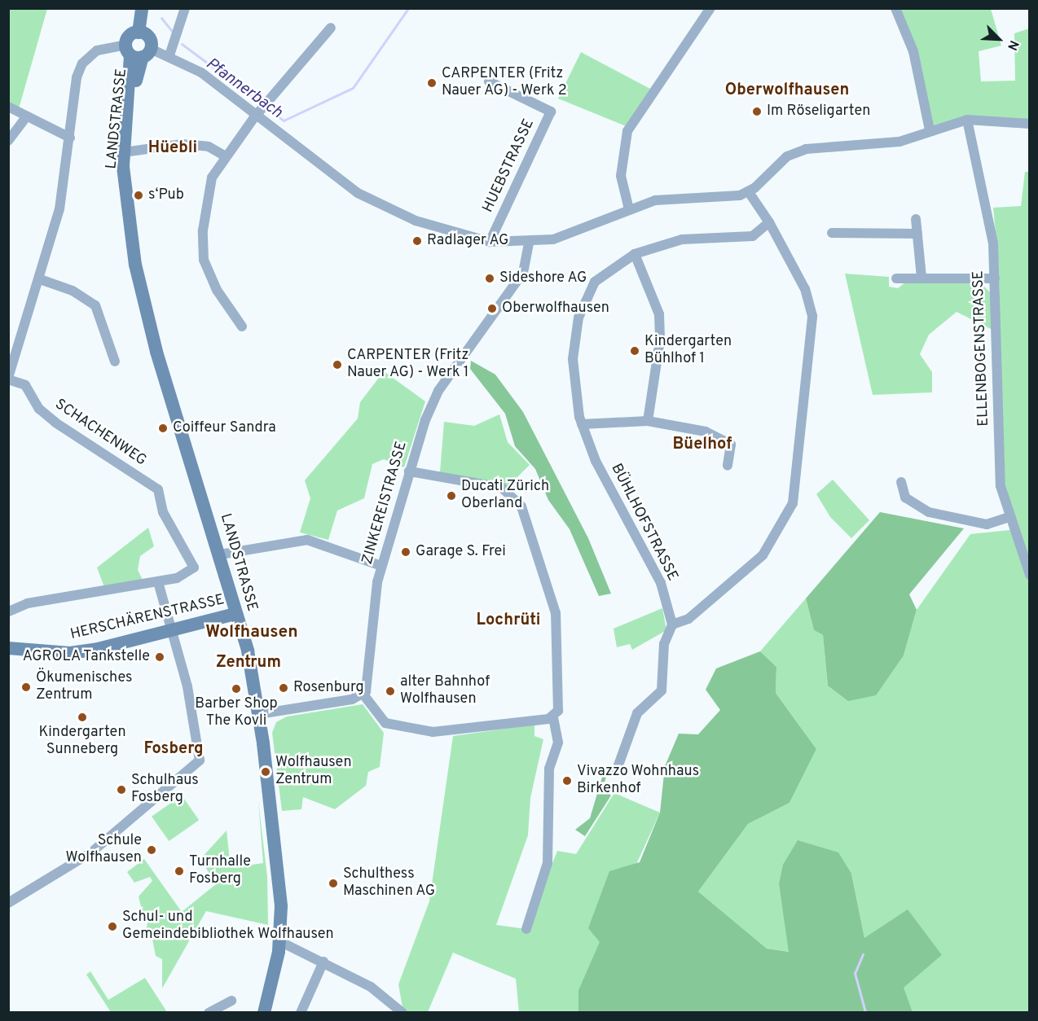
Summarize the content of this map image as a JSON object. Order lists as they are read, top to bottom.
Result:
{
  "streets": {
    "main road": ["LANDSTRASSE", "HERSCHÄRENSTRASSE"],
    "street": [
      "HUEBSTRASSE",
      "ELLENBOGENSTRASSE",
      "SCHACHENWEG",
      "ZINKEREISTRASSE",
      "BÜHLHOFSTRASSE"
    ]
  },
  "crossings": [
    ["LANDSTRASSE", "HERSCHÄRENSTRASSE"]
  ],
  "districts": [
    "Oberwolfhausen",
    "Hüebli",
    "Büelhof",
    "Lochrüti",
    "Wolfhausen",
    "Zentrum",
    "Fosberg"
  ],
  "water": ["Pfannerbach"],
  "places": [
    "CARPENTER (Fritz Nauer AG) - Werk 2",
    "Im Röseligarten",
    "s‘Pub",
    "Radlager AG",
    "Sideshore AG",
    "Oberwolfhausen",
    "Kindergarten Bühlhof 1",
    "CARPENTER (Fritz Nauer AG) - Werk 1",
    "Coiffeur Sandra",
    "Ducati Zürich Oberland",
    "Garage S. Frei",
    "AGROLA Tankstelle",
    "Ökumenisches Zentrum",
    "Rosenburg",
    "Barber Shop The Kovli",
    "alter Bahnhof Wolfhausen",
    "Kindergarten Sunneberg",
    "Wolfhausen Zentrum",
    "Vivazzo Wohnhaus Birkenhof",
    "Schulhaus Fosberg",
    "Schule Wolfhausen",
    "Turnhalle Fosberg",
    "Schulthess Maschinen AG",
    "Schul- und Gemeindebibliothek Wolfhausen"
  ],
  "north": "bottom right"
}
